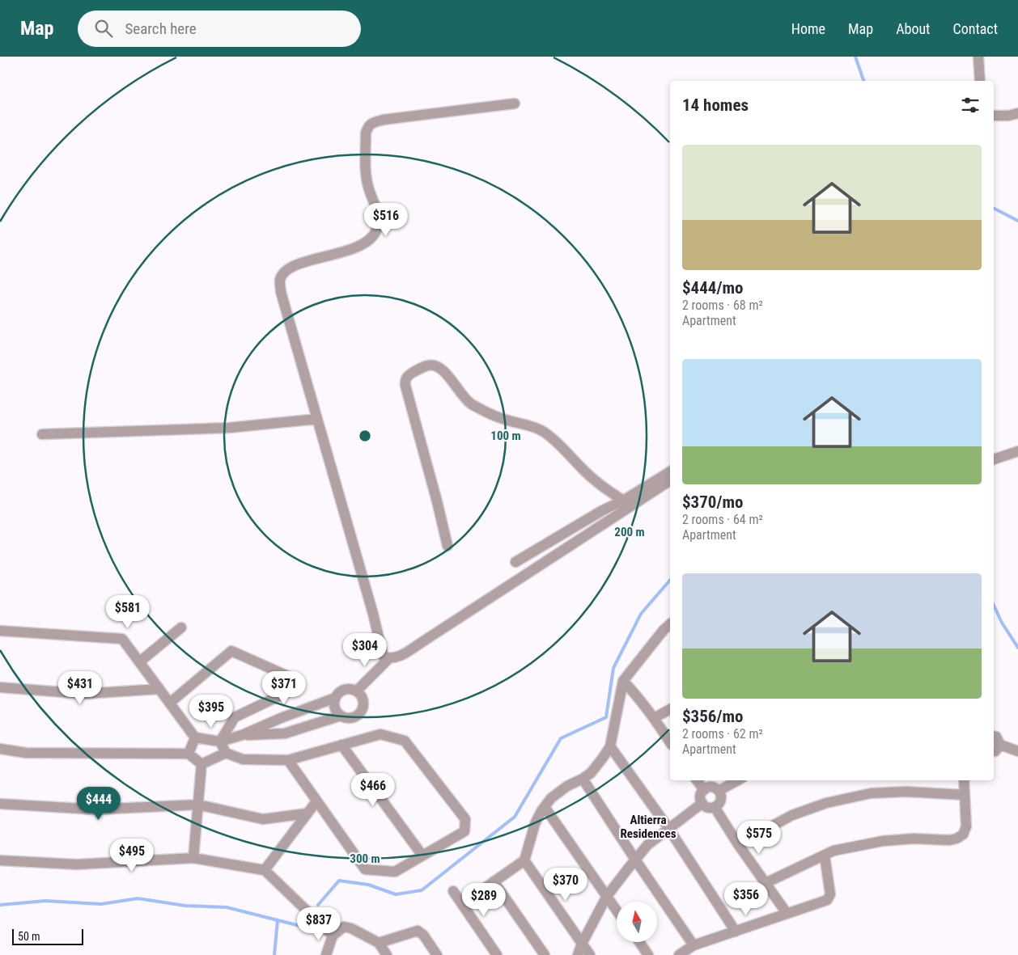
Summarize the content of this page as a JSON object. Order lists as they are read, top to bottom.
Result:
{
  "districts": ["Altierra Residences"],
  "scale_bar": "50 m",
  "north": "top",
  "page": {
    "header": "Map",
    "search": "Search here",
    "nav": [
      "Home",
      "Map",
      "About",
      "Contact"
    ],
    "heading": "14 homes",
    "list": [
      {
        "name": "$444/mo",
        "note": "2 rooms · 68 m² · Apartment"
      },
      {
        "name": "$370/mo",
        "note": "2 rooms · 64 m² · Apartment"
      },
      {
        "name": "$356/mo",
        "note": "2 rooms · 62 m² · Apartment"
      }
    ],
    "price": [
      "$516",
      "$581",
      "$304",
      "$431",
      "$371",
      "$395",
      "$466",
      "$444",
      "$575",
      "$495",
      "$370",
      "$356",
      "$289",
      "$837"
    ],
    "scale": "50 m"
  },
  "rings": ["100 m", "200 m", "300 m"]
}
